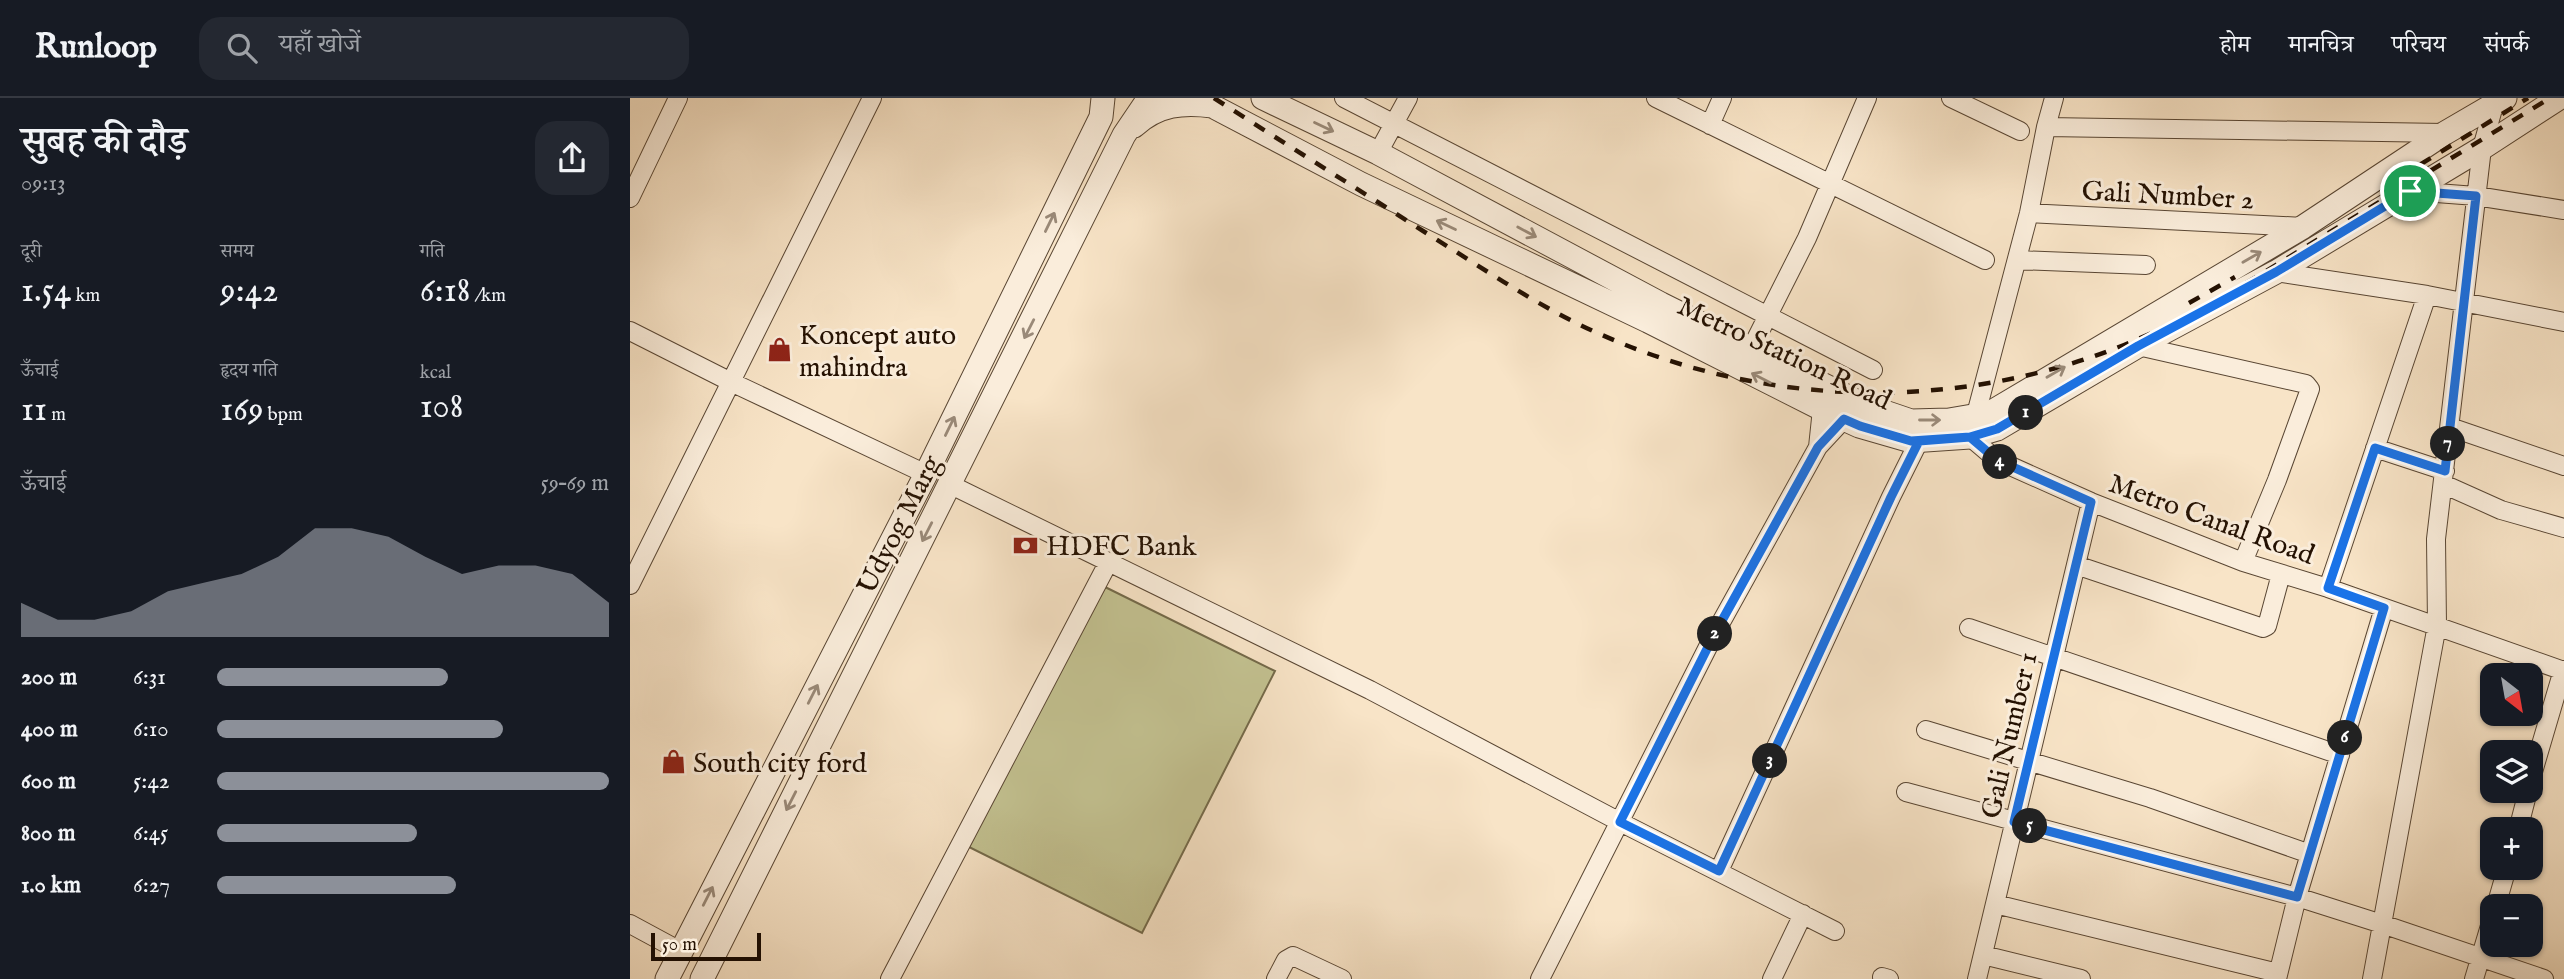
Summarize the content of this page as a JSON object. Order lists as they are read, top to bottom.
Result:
{
  "streets": {
    "street": [
      "Gali Number 2",
      "Metro Station Road",
      "Metro Canal Road",
      "Udyog Marg",
      "Gali Number 1"
    ]
  },
  "crossings": [
    ["Gali Number 2", "Metro Station Road"],
    ["Metro Station Road", "Metro Canal Road"],
    ["Metro Canal Road", "Gali Number 1"]
  ],
  "places": {
    "shop": ["Koncept auto mahindra", "South city ford"],
    "bank": ["HDFC Bank"]
  },
  "scale_bar": "50 m",
  "north": "bottom right",
  "page": {
    "header": "Runloop",
    "search": "यहाँ खोजें",
    "nav": [
      "होम",
      "मानचित्र",
      "परिचय",
      "संपर्क"
    ],
    "heading": ["सुबह की दौड़", "09:13"],
    "stats": [
      ["दूरी", "1.54 km"],
      ["समय", "9:42"],
      ["गति", "6:18 /km"],
      ["ऊँचाई", "11 m"],
      ["हृदय गति", "169 bpm"],
      ["kcal", "108"]
    ],
    "pins": [
      "1",
      "7",
      "4",
      "2",
      "6",
      "3",
      "5"
    ],
    "chart": ["ऊँचाई", "59–69 m"],
    "list": [
      {
        "name": "200 m",
        "note": "6:31"
      },
      {
        "name": "400 m",
        "note": "6:10"
      },
      {
        "name": "600 m",
        "note": "5:42"
      },
      {
        "name": "800 m",
        "note": "6:45"
      },
      {
        "name": "1.0 km",
        "note": "6:27"
      }
    ],
    "map_buttons": ["+", "−"],
    "scale": "50 m"
  }
}
